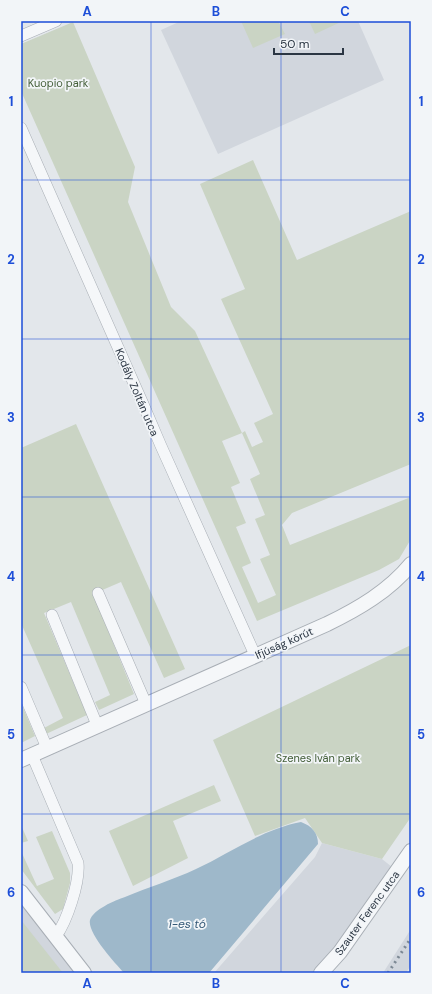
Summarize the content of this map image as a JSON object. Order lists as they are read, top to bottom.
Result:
{
  "streets": {
    "street": ["Kodály Zoltán utca", "Ifjúság körút", "Szauter Ferenc utca"]
  },
  "crossings": [
    ["Kodály Zoltán utca", "Ifjúság körút"]
  ],
  "water": ["1-es tó"],
  "parks": ["Kuopio park", "Szenes Iván park"],
  "scale_bar": "50 m",
  "grid": {
    "columns": ["A", "B", "C"],
    "rows": [
      "1",
      "2",
      "3",
      "4",
      "5",
      "6"
    ]
  }
}
